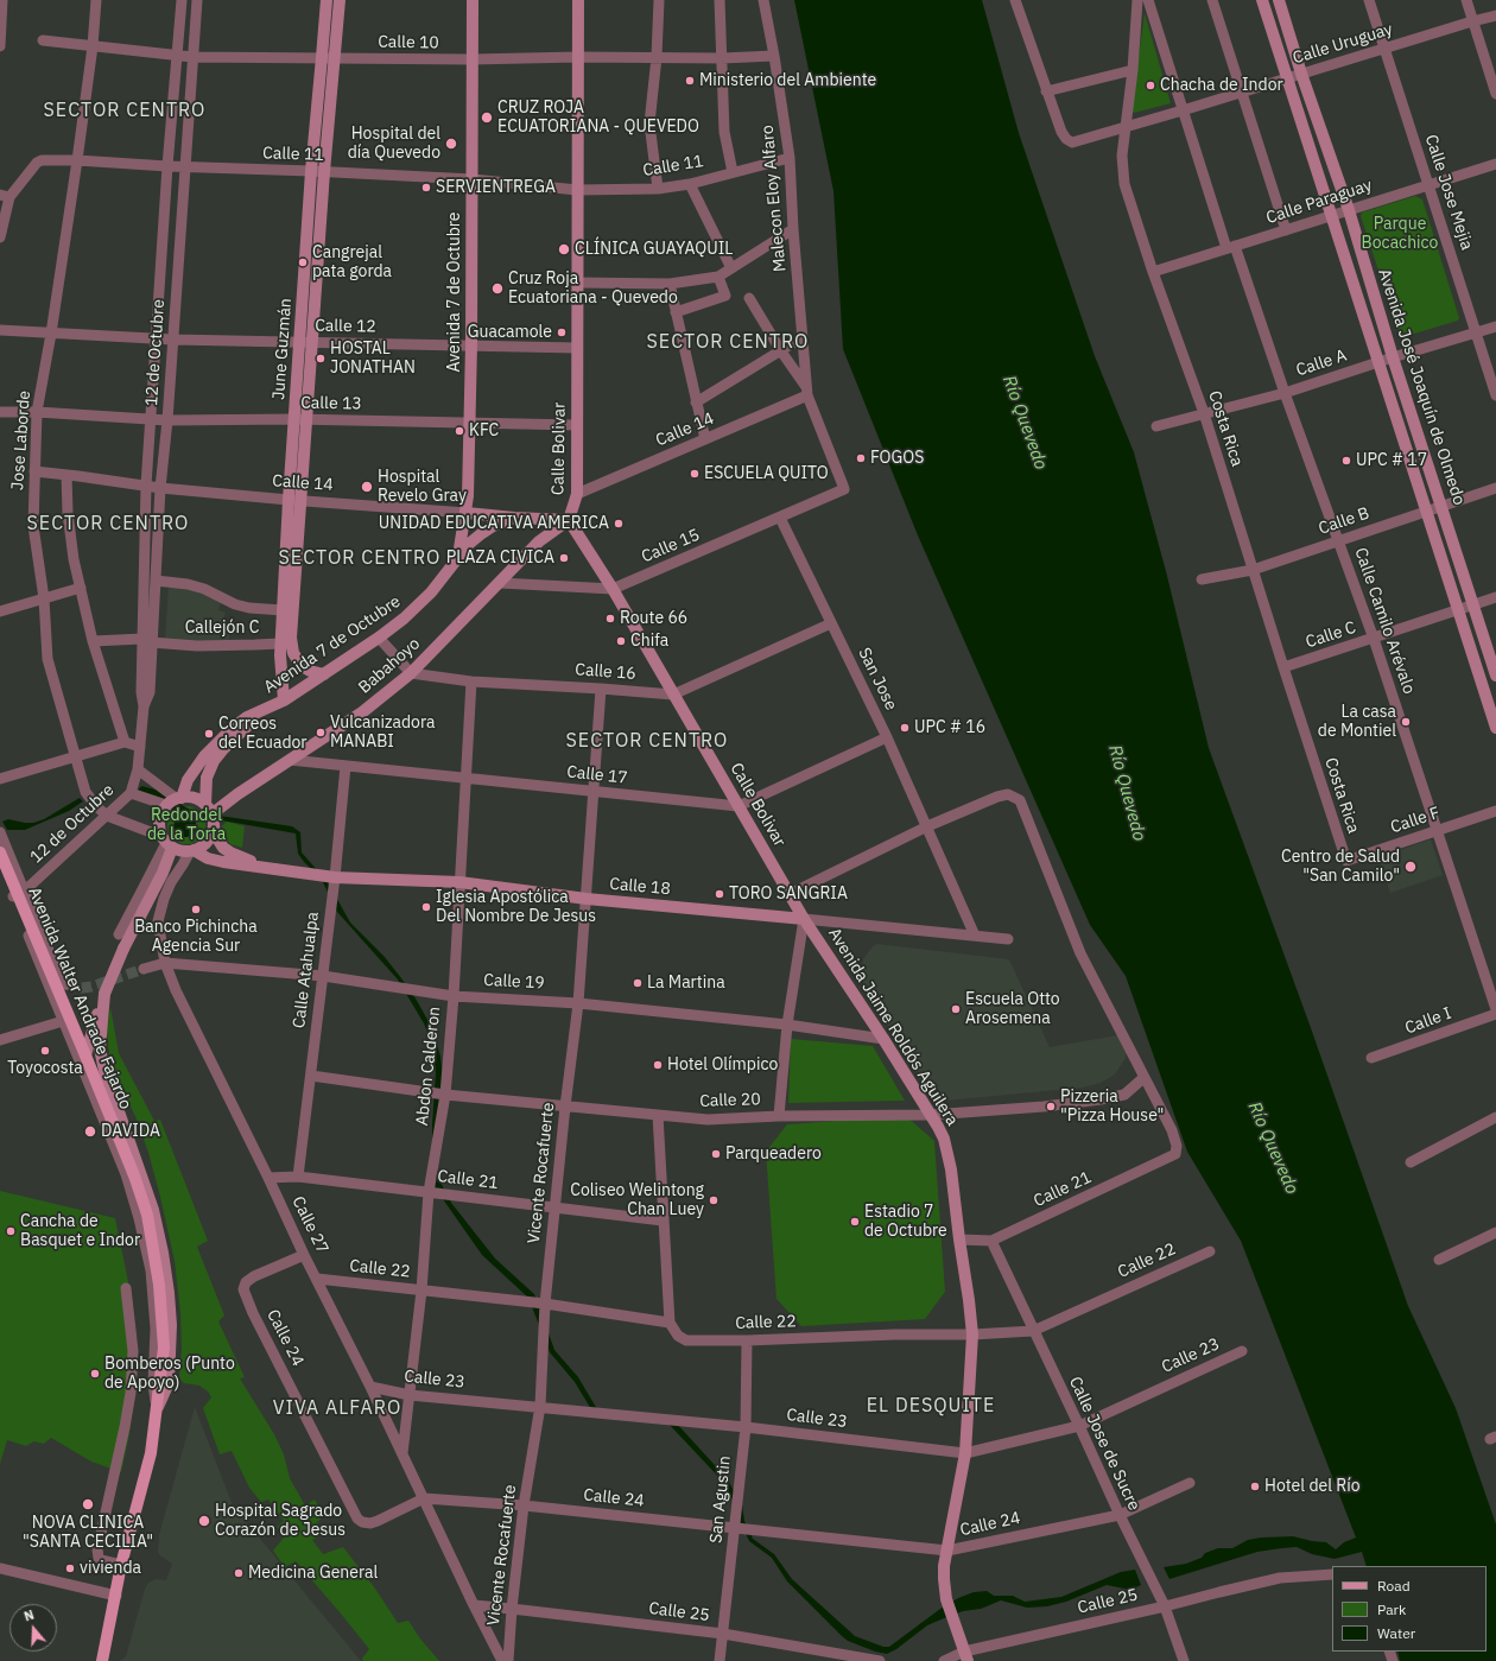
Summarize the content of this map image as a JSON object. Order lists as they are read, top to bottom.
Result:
{
  "streets": {
    "main road": [
      "Avenida 7 de Octubre",
      "June Guzmán",
      "Avenida José Joaquín de Olmedo",
      "Calle 14",
      "Calle Bolivar",
      "Babahoyo",
      "Calle 18",
      "Avenida Walter Andrade Fajardo",
      "Avenida Jaime Roldós Aguilera"
    ],
    "street": [
      "Calle 10",
      "Calle Uruguay",
      "Calle 11",
      "Calle Jose Mejia",
      "Malecon Eloy Alfaro",
      "Calle Paraguay",
      "Calle 12",
      "12 de Octubre",
      "Calle A",
      "Calle 13",
      "Costa Rica",
      "Jose Laborde",
      "Calle B",
      "Calle 15",
      "Calle Camilo Arévalo",
      "Callejón C",
      "Calle C",
      "Calle 16",
      "San Jose",
      "Calle 17",
      "Calle F",
      "Calle Atahualpa",
      "Calle 19",
      "Calle I",
      "Abdon Calderon",
      "Calle 20",
      "Vicente Rocafuerte",
      "Calle 21",
      "Calle 27",
      "Calle 22",
      "Calle 24",
      "Calle 23",
      "Calle Jose de Sucre",
      "San Agustin",
      "Calle 25"
    ]
  },
  "crossings": [
    ["Calle 10", "Malecon Eloy Alfaro"],
    ["Calle 10", "Avenida 7 de Octubre"],
    ["Calle 10", "June Guzmán"],
    ["Calle 10", "12 de Octubre"],
    ["Calle 10", "Jose Laborde"],
    ["Calle 10", "Calle Bolivar"],
    ["Calle Uruguay", "Calle Jose Mejia"],
    ["Calle Uruguay", "Avenida José Joaquín de Olmedo"],
    ["Calle Uruguay", "Costa Rica"],
    ["Calle Uruguay", "Calle Camilo Arévalo"],
    ["Calle 11", "Malecon Eloy Alfaro"],
    ["Calle 11", "Avenida 7 de Octubre"],
    ["Calle 11", "June Guzmán"],
    ["Calle 11", "12 de Octubre"],
    ["Calle 11", "Jose Laborde"],
    ["Calle 11", "Calle Bolivar"],
    ["Calle Jose Mejia", "Calle Paraguay"],
    ["Calle Jose Mejia", "Calle A"],
    ["Malecon Eloy Alfaro", "Calle 14"],
    ["Malecon Eloy Alfaro", "Calle 15"],
    ["Calle Paraguay", "Avenida José Joaquín de Olmedo"],
    ["Calle Paraguay", "Costa Rica"],
    ["Calle Paraguay", "Calle Camilo Arévalo"],
    ["Avenida 7 de Octubre", "Calle 12"],
    ["Avenida 7 de Octubre", "June Guzmán"],
    ["Avenida 7 de Octubre", "Calle 13"],
    ["Avenida 7 de Octubre", "Calle 14"],
    ["Avenida 7 de Octubre", "Jose Laborde"],
    ["Avenida 7 de Octubre", "Babahoyo"],
    ["Avenida 7 de Octubre", "Calle 18"],
    ["Avenida 7 de Octubre", "Calle 27"],
    ["Calle 12", "June Guzmán"],
    ["Calle 12", "12 de Octubre"],
    ["Calle 12", "Jose Laborde"],
    ["Calle 12", "Calle Bolivar"],
    ["June Guzmán", "Calle 13"],
    ["June Guzmán", "Calle 14"],
    ["June Guzmán", "Callejón C"],
    ["12 de Octubre", "Calle 13"],
    ["12 de Octubre", "Calle 14"],
    ["12 de Octubre", "Jose Laborde"],
    ["12 de Octubre", "Callejón C"],
    ["12 de Octubre", "Avenida Walter Andrade Fajardo"],
    ["Calle A", "Avenida José Joaquín de Olmedo"],
    ["Calle A", "Costa Rica"],
    ["Calle A", "Calle Camilo Arévalo"],
    ["Avenida José Joaquín de Olmedo", "Calle B"],
    ["Avenida José Joaquín de Olmedo", "Calle C"],
    ["Calle 13", "Jose Laborde"],
    ["Calle 13", "Calle Bolivar"],
    ["Costa Rica", "Calle B"],
    ["Costa Rica", "Calle C"],
    ["Costa Rica", "Calle F"],
    ["Calle 14", "Jose Laborde"],
    ["Calle 14", "Calle Bolivar"],
    ["Calle 14", "Calle 15"],
    ["Calle 14", "Babahoyo"],
    ["Jose Laborde", "Babahoyo"],
    ["Jose Laborde", "Calle 18"],
    ["Jose Laborde", "Calle 27"],
    ["Calle Bolivar", "Calle 15"],
    ["Calle Bolivar", "Babahoyo"],
    ["Calle Bolivar", "Calle 16"],
    ["Calle Bolivar", "Calle 17"],
    ["Calle Bolivar", "Calle 18"],
    ["Calle Bolivar", "Avenida Jaime Roldós Aguilera"],
    ["Calle B", "Calle Camilo Arévalo"],
    ["Calle 15", "Babahoyo"],
    ["Calle 15", "San Jose"],
    ["Calle Camilo Arévalo", "Calle C"],
    ["Calle Camilo Arévalo", "Calle F"],
    ["Babahoyo", "Calle 16"],
    ["Babahoyo", "Calle 17"],
    ["Babahoyo", "Calle 18"],
    ["Babahoyo", "Calle 27"],
    ["Calle 16", "San Jose"],
    ["Calle 16", "Abdon Calderon"],
    ["Calle 16", "Vicente Rocafuerte"],
    ["San Jose", "Calle 18"],
    ["Calle 17", "Calle Atahualpa"],
    ["Calle 17", "Abdon Calderon"],
    ["Calle 17", "Vicente Rocafuerte"],
    ["Calle 18", "Calle Atahualpa"],
    ["Calle 18", "Avenida Jaime Roldós Aguilera"],
    ["Calle 18", "Abdon Calderon"],
    ["Calle 18", "Vicente Rocafuerte"],
    ["Calle 18", "Calle 27"],
    ["Calle Atahualpa", "Calle 19"],
    ["Calle Atahualpa", "Calle 20"],
    ["Calle Atahualpa", "Calle 21"],
    ["Calle 19", "Avenida Jaime Roldós Aguilera"],
    ["Calle 19", "Abdon Calderon"],
    ["Calle 19", "Vicente Rocafuerte"],
    ["Calle 19", "Calle 27"],
    ["Avenida Jaime Roldós Aguilera", "Calle 20"],
    ["Avenida Jaime Roldós Aguilera", "Calle 21"],
    ["Avenida Jaime Roldós Aguilera", "Calle 22"],
    ["Avenida Jaime Roldós Aguilera", "Calle 24"],
    ["Avenida Jaime Roldós Aguilera", "Calle 23"],
    ["Avenida Jaime Roldós Aguilera", "Calle 25"],
    ["Abdon Calderon", "Calle 20"],
    ["Abdon Calderon", "Calle 21"],
    ["Abdon Calderon", "Calle 27"],
    ["Abdon Calderon", "Calle 22"],
    ["Abdon Calderon", "Calle 23"],
    ["Calle 20", "Vicente Rocafuerte"],
    ["Calle 20", "Calle 21"],
    ["Vicente Rocafuerte", "Calle 21"],
    ["Vicente Rocafuerte", "Calle 22"],
    ["Vicente Rocafuerte", "Calle 24"],
    ["Vicente Rocafuerte", "Calle 23"],
    ["Vicente Rocafuerte", "Calle 25"],
    ["Calle 21", "Calle 27"],
    ["Calle 21", "Calle Jose de Sucre"],
    ["Calle 27", "Calle 22"],
    ["Calle 27", "Calle 24"],
    ["Calle 27", "Calle 23"],
    ["Calle 27", "Calle 25"],
    ["Calle 22", "Calle Jose de Sucre"],
    ["Calle 22", "San Agustin"],
    ["Calle 24", "Calle Jose de Sucre"],
    ["Calle 24", "San Agustin"],
    ["Calle 23", "Calle Jose de Sucre"],
    ["Calle 23", "San Agustin"],
    ["Calle Jose de Sucre", "Calle 25"],
    ["San Agustin", "Calle 25"]
  ],
  "districts": [
    "SECTOR CENTRO",
    "SECTOR CENTRO",
    "SECTOR CENTRO",
    "SECTOR CENTRO",
    "SECTOR CENTRO",
    "EL DESQUITE",
    "VIVA ALFARO"
  ],
  "water": ["Río Quevedo"],
  "parks": ["Parque Bocachico", "Redondel de la Torta"],
  "places": [
    "Ministerio del Ambiente",
    "Chacha de Indor",
    "CRUZ ROJA ECUATORIANA - QUEVEDO",
    "Hospital del día Quevedo",
    "SERVIENTREGA",
    "CLÍNICA GUAYAQUIL",
    "Cangrejal pata gorda",
    "Cruz Roja Ecuatoriana - Quevedo",
    "Guacamole",
    "HOSTAL JONATHAN",
    "KFC",
    "FOGOS",
    "UPC # 17",
    "ESCUELA QUITO",
    "Hospital Revelo Gray",
    "UNIDAD EDUCATIVA AMERICA",
    "PLAZA CIVICA",
    "Route 66",
    "Chifa",
    "La casa de Montiel",
    "UPC # 16",
    "Vulcanizadora MANABI",
    "Correos del Ecuador",
    "Centro de Salud \"San Camilo\"",
    "TORO SANGRIA",
    "Iglesia Apostólica Del Nombre De Jesus",
    "Banco Pichincha Agencia Sur",
    "La Martina",
    "Escuela Otto Arosemena",
    "Toyocosta",
    "Hotel Olímpico",
    "Pizzeria \"Pizza House\"",
    "DAVIDA",
    "Parqueadero",
    "Coliseo Welintong Chan Luey",
    "Estadio 7 de Octubre",
    "Cancha de Basquet e Indor",
    "Bomberos (Punto de Apoyo)",
    "Hotel del Río",
    "NOVA CLINICA \"SANTA CECILIA\"",
    "Hospital Sagrado Corazón de Jesus",
    "vivienda",
    "Medicina General"
  ],
  "legend": ["Road", "Park", "Water"],
  "north": "top"
}
